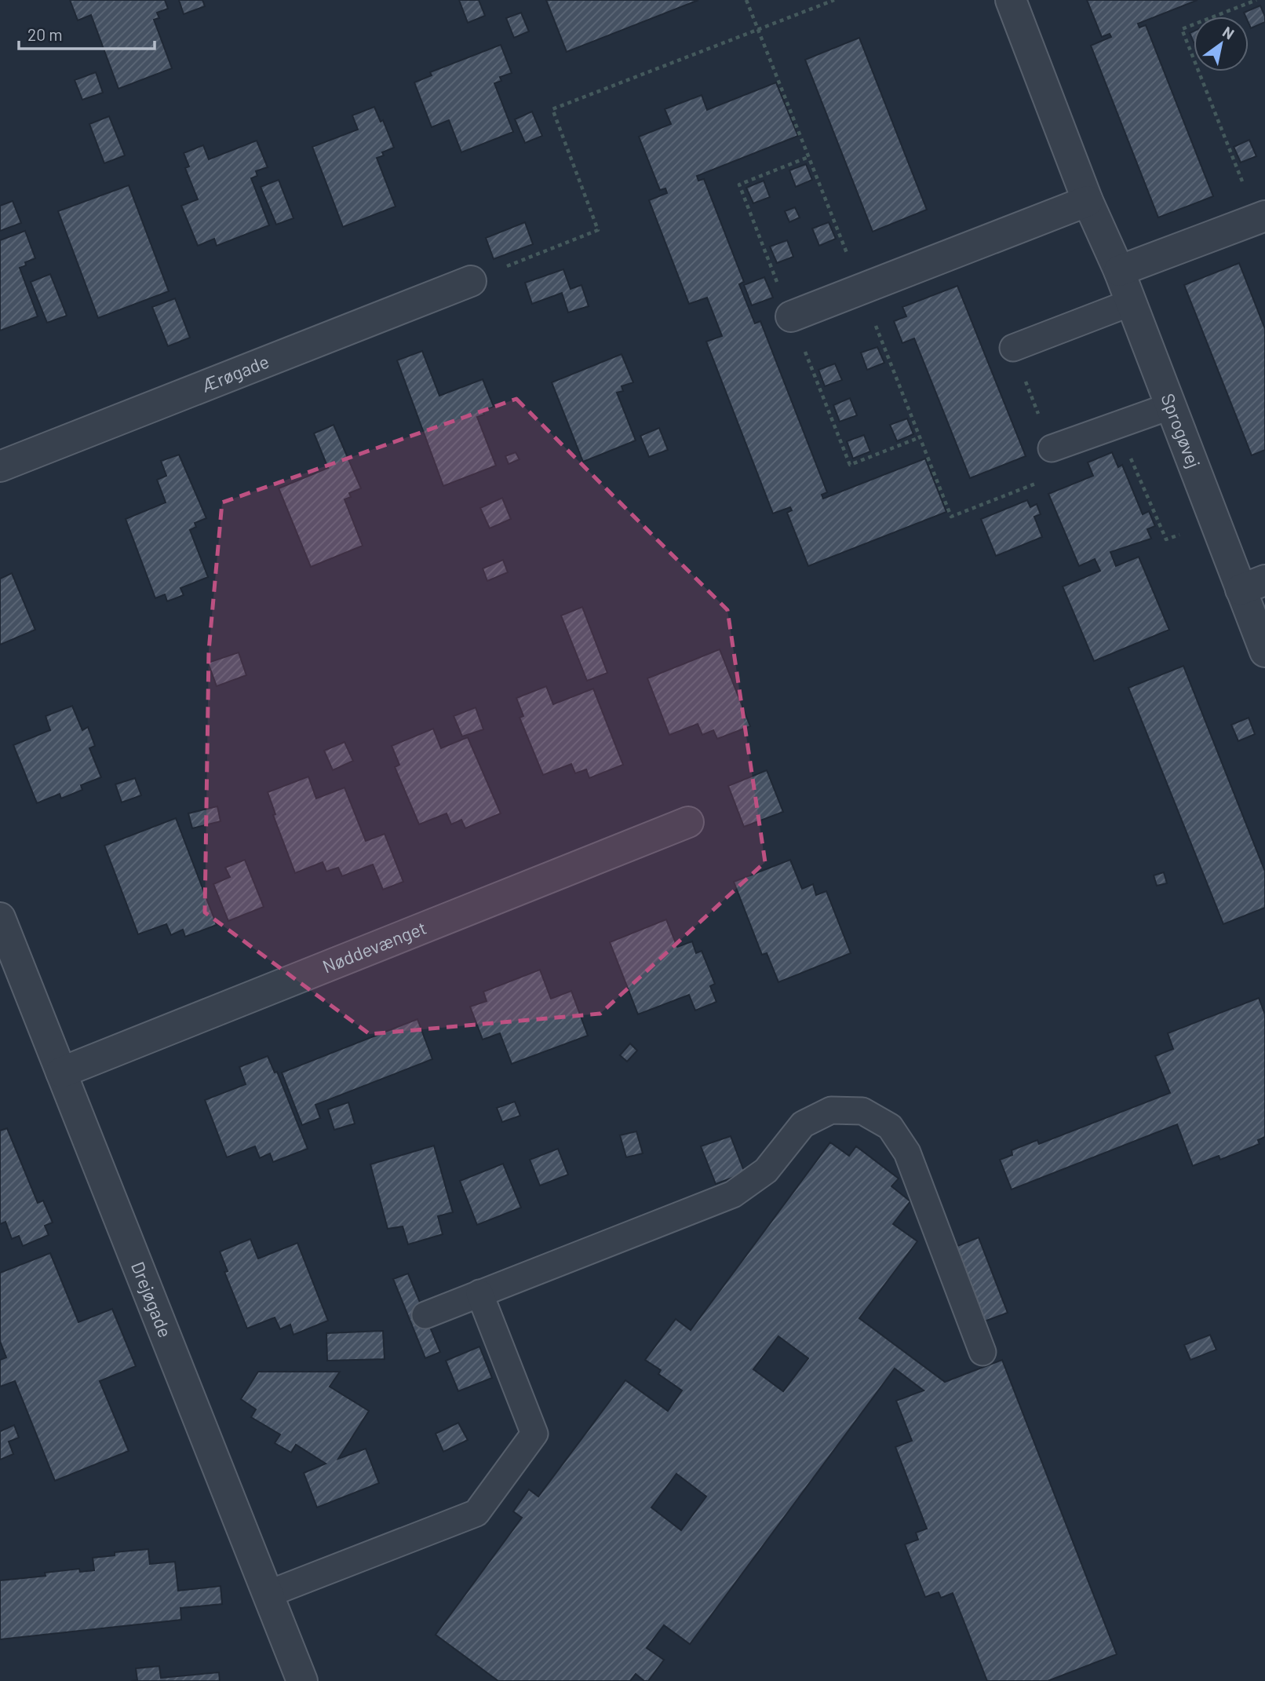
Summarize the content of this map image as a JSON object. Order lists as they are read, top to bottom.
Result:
{
  "streets": {
    "street": [
      "Ærøgade",
      "Sprogøvej",
      "Nøddevænget",
      "Drejøgade"
    ]
  },
  "crossings": [
    ["Nøddevænget", "Drejøgade"]
  ],
  "scale_bar": "20 m",
  "north": "top right"
}
